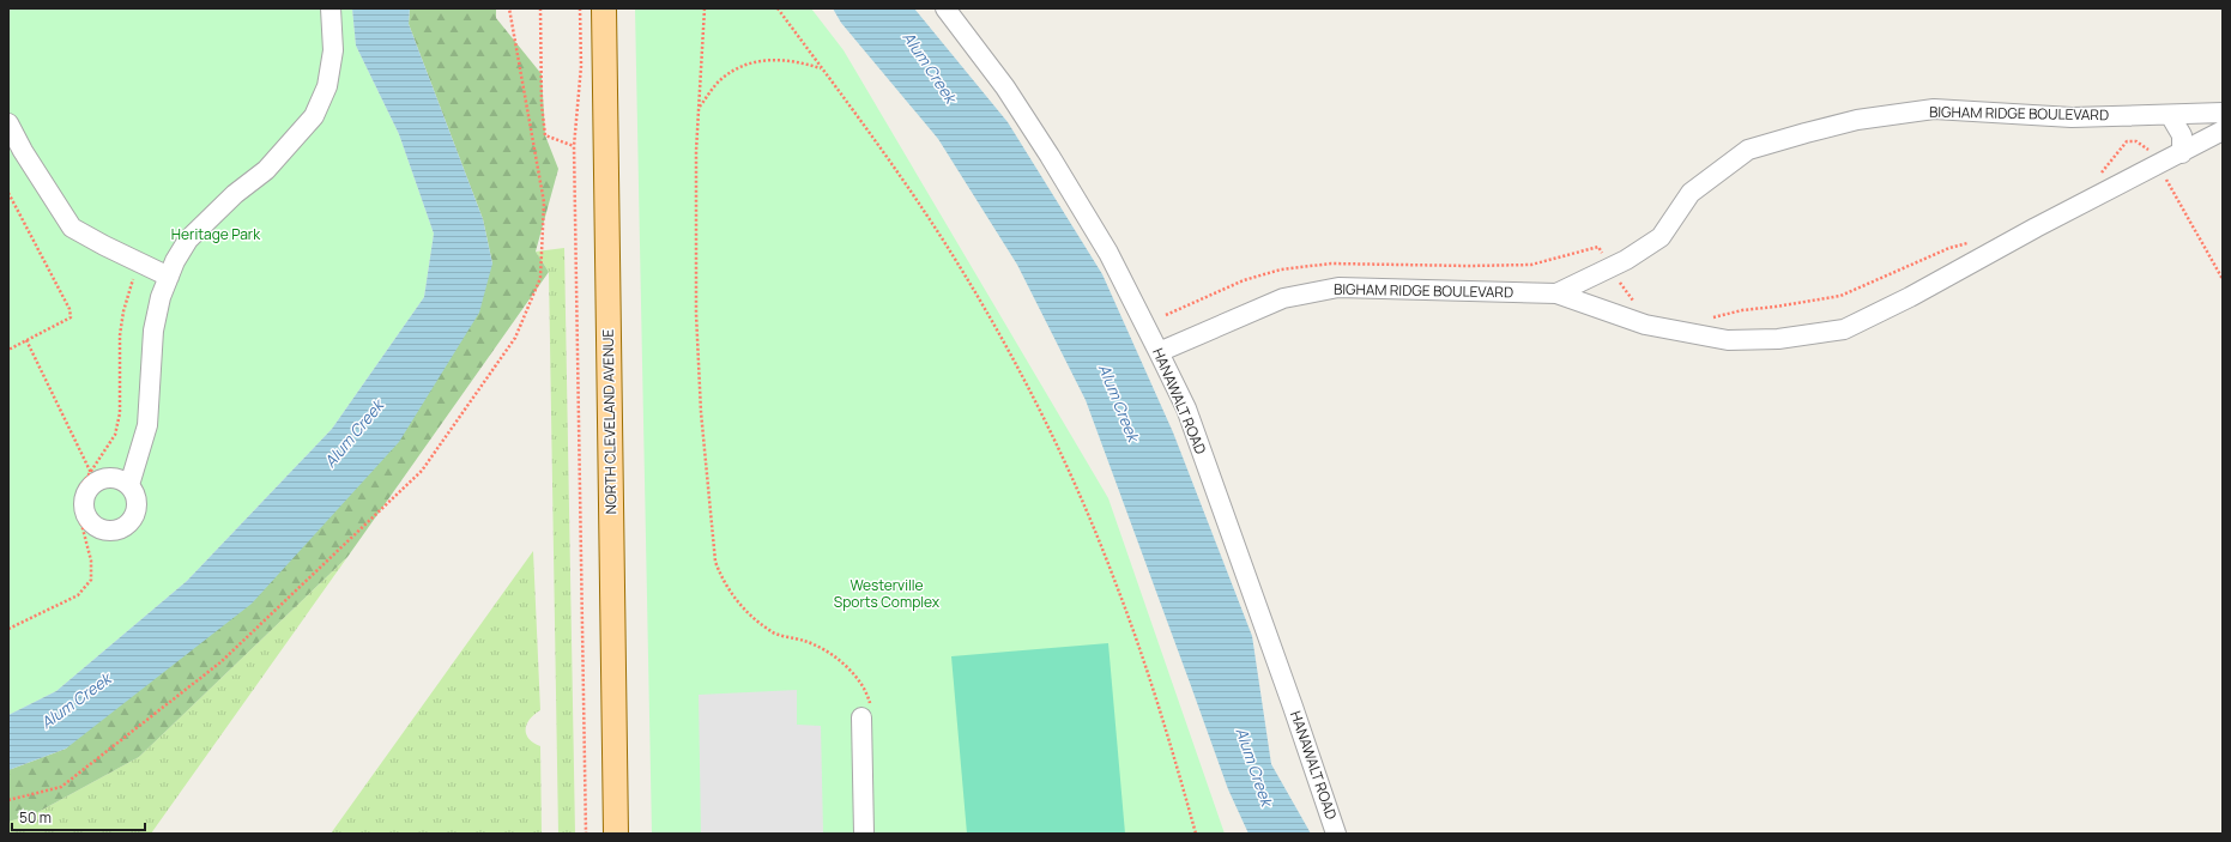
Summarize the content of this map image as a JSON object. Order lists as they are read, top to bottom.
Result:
{
  "streets": {
    "main road": ["NORTH CLEVELAND AVENUE"],
    "street": ["BIGHAM RIDGE BOULEVARD", "HANAWALT ROAD"]
  },
  "crossings": [
    ["BIGHAM RIDGE BOULEVARD", "HANAWALT ROAD"]
  ],
  "water": ["Alum Creek"],
  "parks": ["Heritage Park", "Westerville Sports Complex"],
  "scale_bar": "50 m"
}
